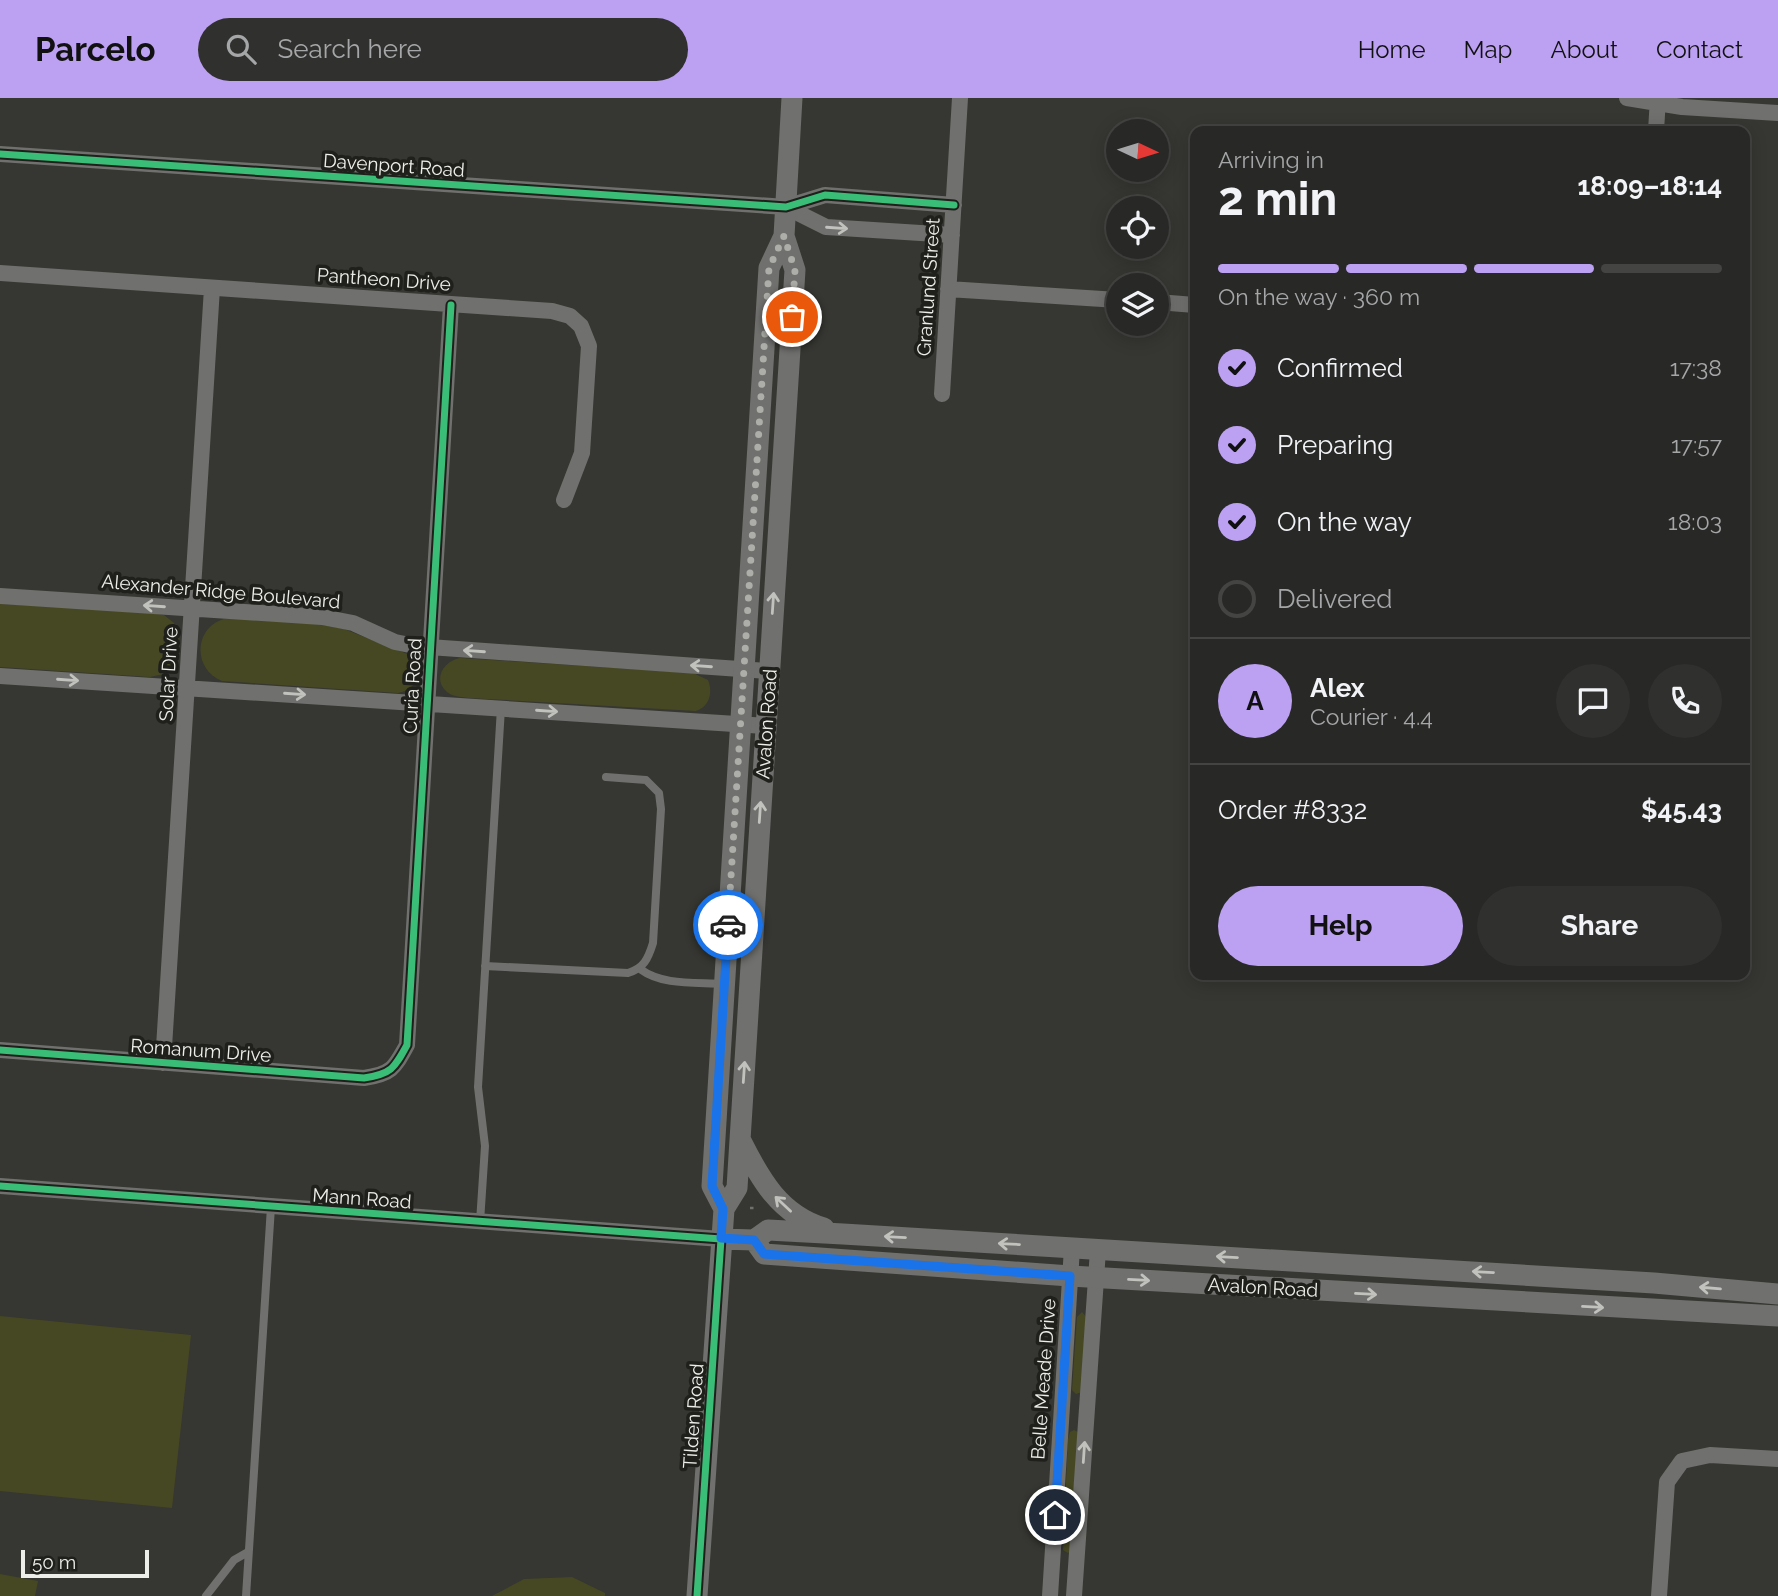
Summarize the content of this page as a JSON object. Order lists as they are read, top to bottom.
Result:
{
  "streets": {
    "main road": ["Avalon Road", "Tilden Road"],
    "street": [
      "Davenport Road",
      "Pantheon Drive",
      "Granlund Street",
      "Alexander Ridge Boulevard",
      "Solar Drive",
      "Curia Road",
      "Romanum Drive",
      "Mann Road",
      "Belle Meade Drive"
    ]
  },
  "crossings": [
    ["Davenport Road", "Avalon Road"],
    ["Pantheon Drive", "Solar Drive"],
    ["Pantheon Drive", "Curia Road"],
    ["Alexander Ridge Boulevard", "Solar Drive"],
    ["Alexander Ridge Boulevard", "Curia Road"],
    ["Alexander Ridge Boulevard", "Avalon Road"],
    ["Solar Drive", "Romanum Drive"],
    ["Curia Road", "Romanum Drive"],
    ["Avalon Road", "Mann Road"],
    ["Avalon Road", "Belle Meade Drive"],
    ["Avalon Road", "Tilden Road"],
    ["Mann Road", "Tilden Road"]
  ],
  "scale_bar": "50 m",
  "north": "right",
  "page": {
    "header": "Parcelo",
    "search": "Search here",
    "nav": [
      "Home",
      "Map",
      "About",
      "Contact"
    ],
    "heading": ["2 min", "Arriving in", "18:09–18:14"],
    "panel": [
      "Alex",
      "Courier · 4.4",
      "Order #8332",
      "$45.43"
    ],
    "bar": "On the way · 360 m",
    "list": [
      ["Confirmed", "17:38"],
      ["Preparing", "17:57"],
      ["On the way", "18:03"],
      "Delivered"
    ],
    "round": "A",
    "buttons": ["Help", "Share"],
    "scale": "50 m"
  }
}
